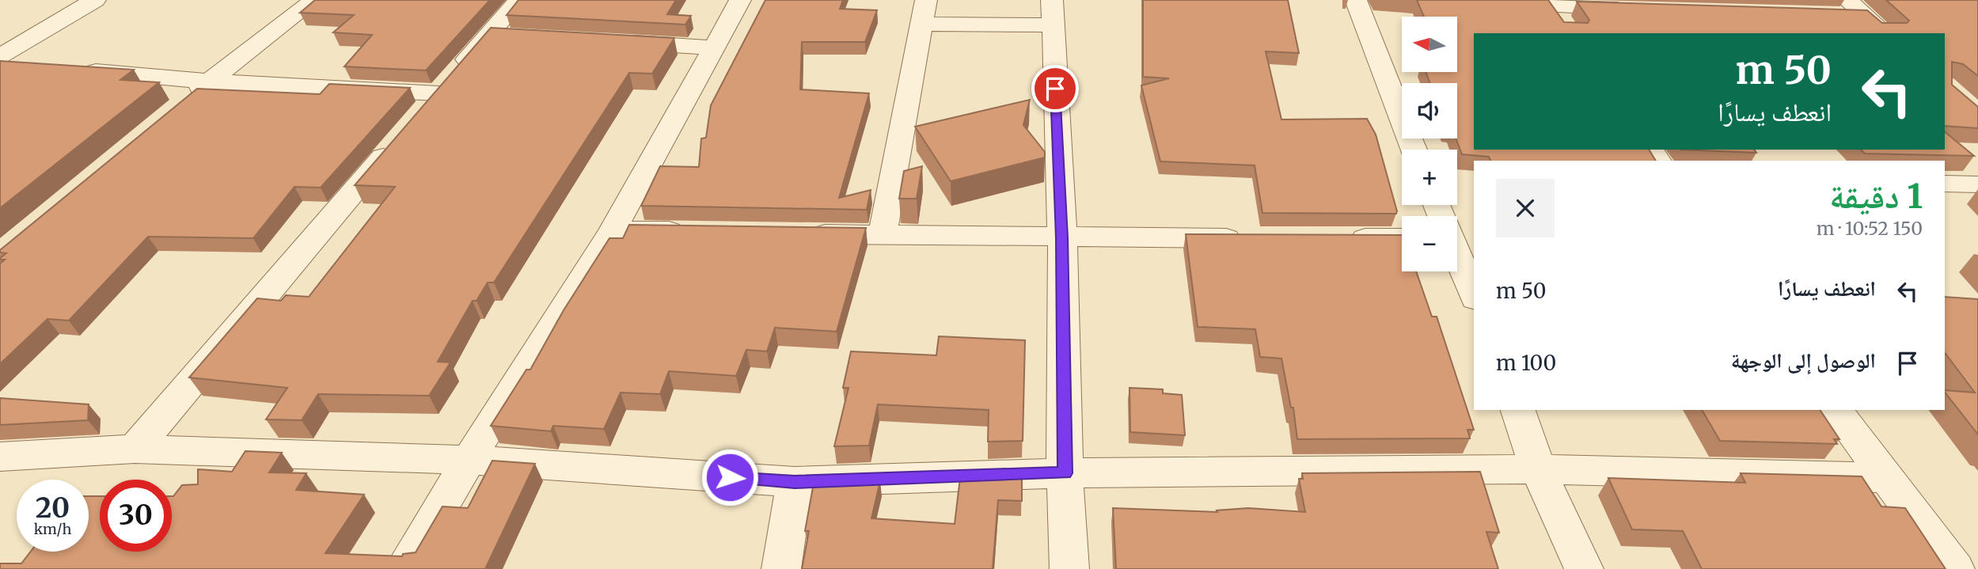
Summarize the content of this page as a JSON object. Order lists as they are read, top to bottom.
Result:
{
  "north": "left",
  "page": {
    "map_buttons": ["+", "−"],
    "turn": ["50 m", "انعطف يسارًا"],
    "heading": ["1 دقيقة", "150 m · 10:52"],
    "list": [
      {
        "name": "انعطف يسارًا",
        "value": "50 m"
      },
      {
        "name": "الوصول إلى الوجهة",
        "value": "100 m"
      }
    ],
    "speed": "20 km/h",
    "limit": "30"
  }
}
